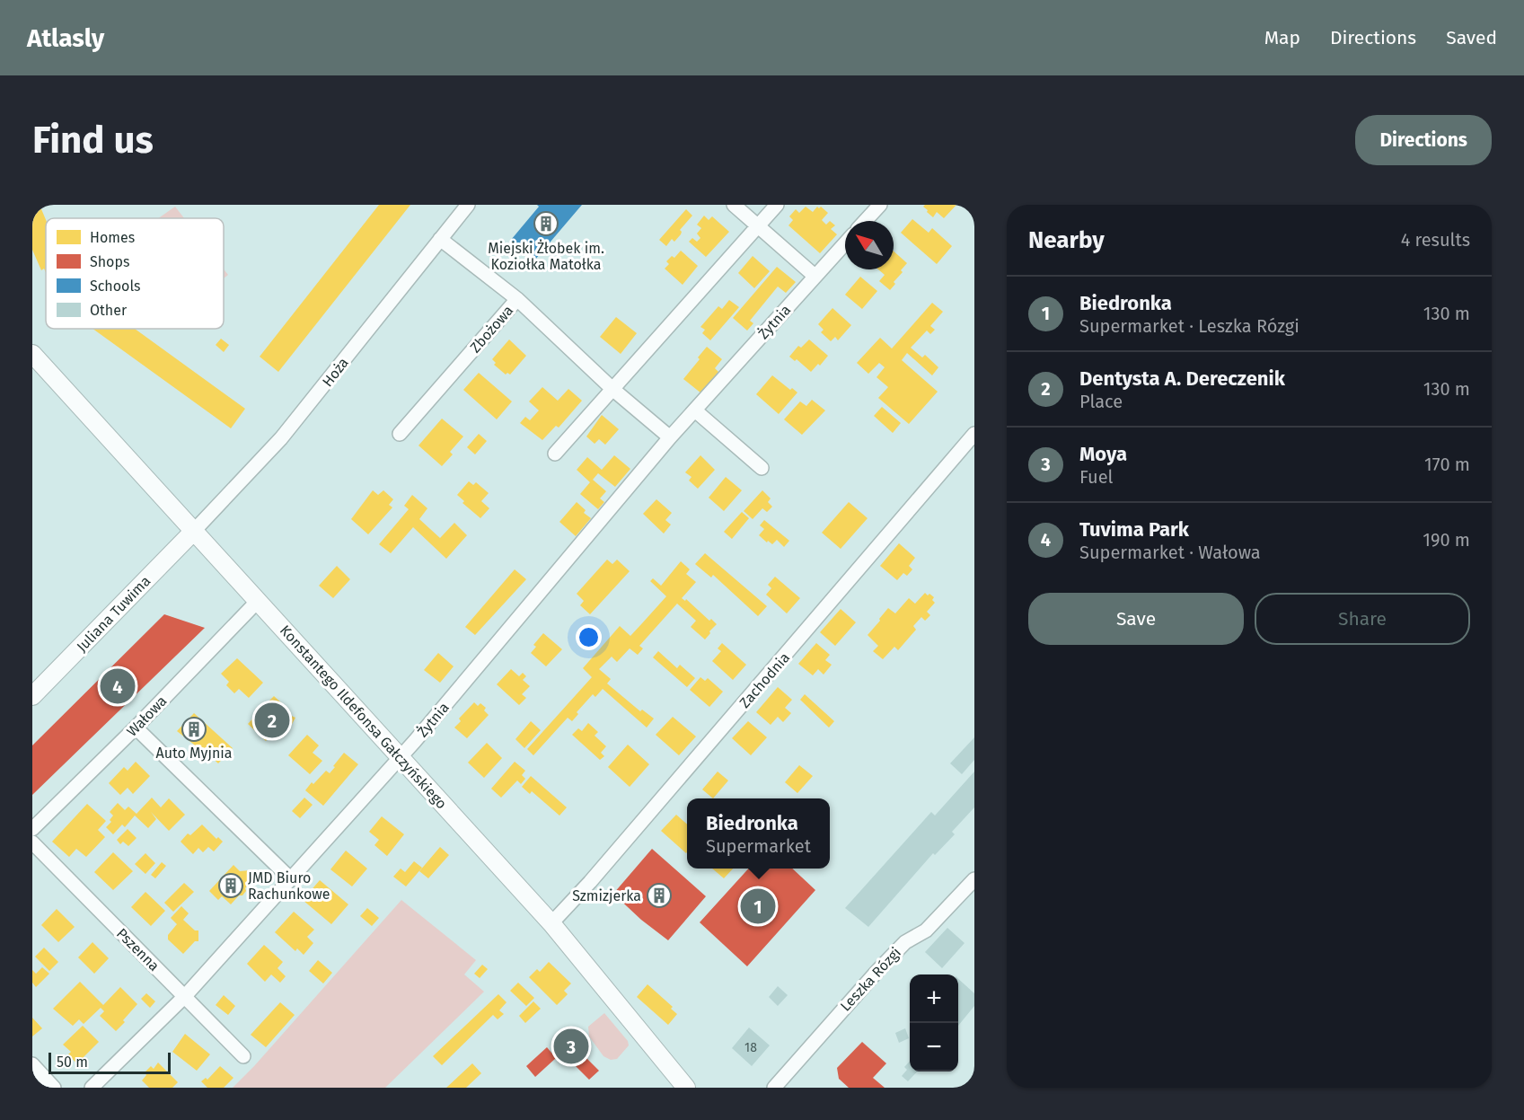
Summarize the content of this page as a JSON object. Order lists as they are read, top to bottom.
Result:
{
  "streets": {
    "street": [
      "Żytnia",
      "Zbożowa",
      "Hoża",
      "Juliana Tuwima",
      "Zachodnia",
      "Wałowa",
      "Konstantego Ildefonsa Gałczyńskiego",
      "Pszenna",
      "Leszka Rózgi"
    ]
  },
  "crossings": [
    ["Żytnia", "Zbożowa"],
    ["Żytnia", "Konstantego Ildefonsa Gałczyńskiego"],
    ["Żytnia", "Pszenna"],
    ["Hoża", "Juliana Tuwima"],
    ["Hoża", "Konstantego Ildefonsa Gałczyńskiego"],
    ["Juliana Tuwima", "Konstantego Ildefonsa Gałczyńskiego"],
    ["Zachodnia", "Konstantego Ildefonsa Gałczyńskiego"],
    ["Wałowa", "Konstantego Ildefonsa Gałczyńskiego"]
  ],
  "places": {
    "building": [
      "Miejski Żłobek im. Koziołka Matołka",
      "Auto Myjnia",
      "JMD Biuro Rachunkowe",
      "Szmizjerka"
    ]
  },
  "house_numbers": ["18"],
  "legend": [
    "Homes",
    "Shops",
    "Schools",
    "Other"
  ],
  "scale_bar": "50 m",
  "north": "top left",
  "page": {
    "header": "Atlasly",
    "nav": ["Map", "Directions", "Saved"],
    "buttons": [
      "Directions",
      ["Save", "Share"]
    ],
    "title": "Find us",
    "heading": ["Nearby", "4 results"],
    "list": [
      {
        "mark": "1",
        "name": "Biedronka",
        "note": "Supermarket · Leszka Rózgi",
        "value": "130 m"
      },
      {
        "mark": "2",
        "name": "Dentysta A. Dereczenik",
        "note": "Place",
        "value": "130 m"
      },
      {
        "mark": "3",
        "name": "Moya",
        "note": "Fuel",
        "value": "170 m"
      },
      {
        "mark": "4",
        "name": "Tuvima Park",
        "note": "Supermarket · Wałowa",
        "value": "190 m"
      }
    ],
    "pins": [
      "4",
      "2",
      "1",
      "3"
    ],
    "popup": ["Biedronka", "Supermarket"],
    "map_buttons": ["+", "−"],
    "scale": "50 m"
  }
}
